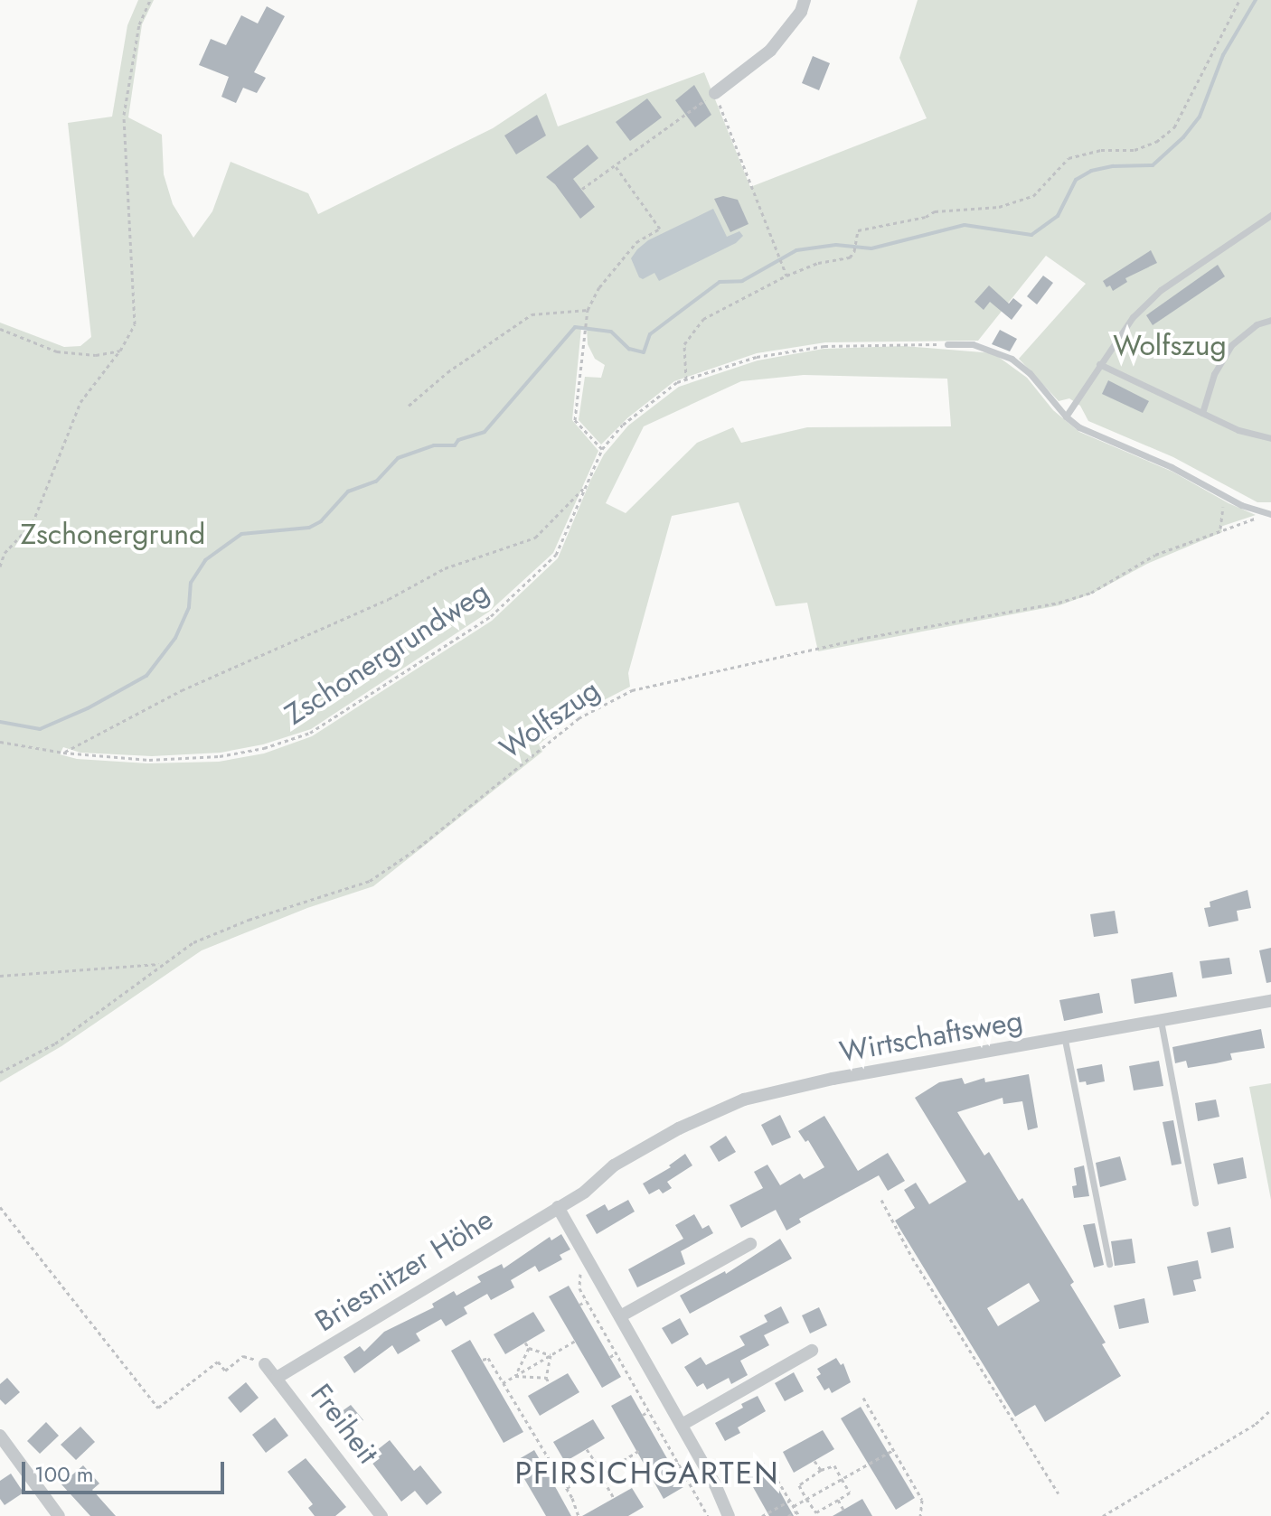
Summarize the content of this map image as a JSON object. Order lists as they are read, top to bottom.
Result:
{
  "streets": {
    "street": ["Wirtschaftsweg", "Briesnitzer Höhe", "Freiheit"],
    "path": ["Zschonergrundweg", "Wolfszug"]
  },
  "crossings": [
    ["Wirtschaftsweg", "Briesnitzer Höhe"],
    ["Briesnitzer Höhe", "Freiheit"]
  ],
  "districts": ["PFIRSICHGARTEN"],
  "parks": ["Wolfszug", "Zschonergrund"],
  "scale_bar": "100 m"
}
